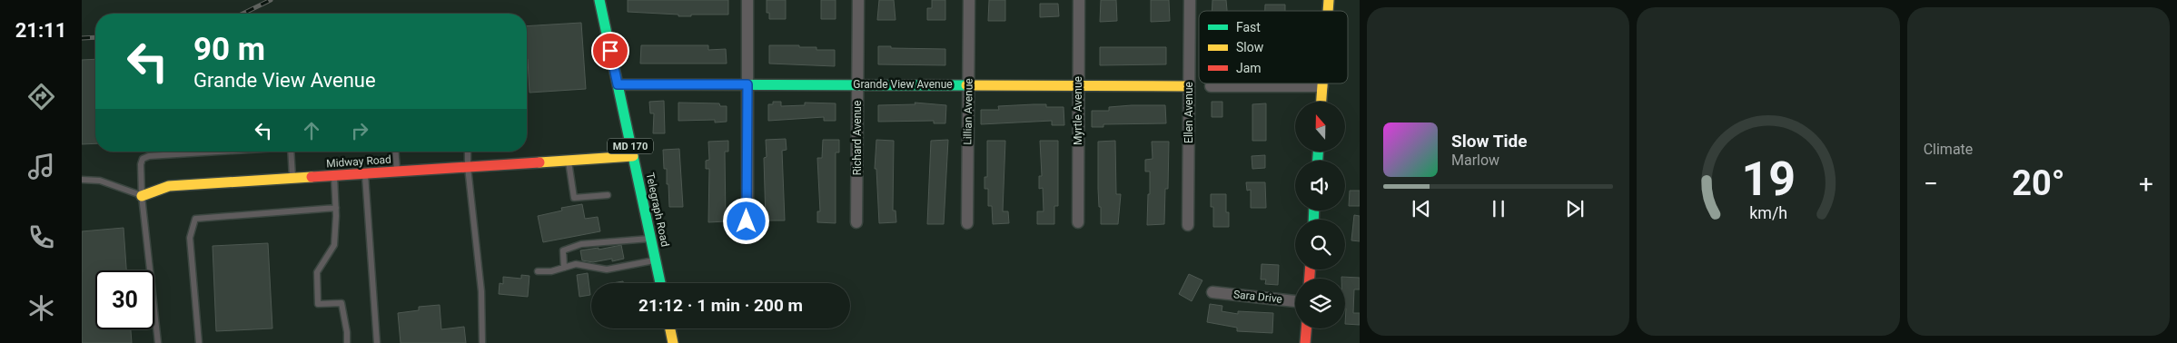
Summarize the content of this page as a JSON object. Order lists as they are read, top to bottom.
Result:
{
  "streets": {
    "street": [
      "Grande View Avenue",
      "Myrtle Avenue",
      "Lillian Avenue",
      "Ellen Avenue",
      "Richard Avenue",
      "MD 170",
      "Midway Road",
      "Telegraph Road",
      "Sara Drive"
    ]
  },
  "crossings": [
    ["Grande View Avenue", "Myrtle Avenue"],
    ["Grande View Avenue", "Lillian Avenue"],
    ["Grande View Avenue", "Ellen Avenue"],
    ["Grande View Avenue", "Richard Avenue"],
    ["Grande View Avenue", "Telegraph Road"],
    ["Midway Road", "Telegraph Road"]
  ],
  "legend": ["Fast", "Slow", "Jam"],
  "north": "top",
  "page": {
    "tabs": "21:11",
    "tile": "Climate",
    "turn": ["90 m", "Grande View Avenue"],
    "song": ["Slow Tide", "Marlow"],
    "heat": ["−", "20°", "+"],
    "limit": "30",
    "trip": "21:12 · 1 min · 200 m",
    "gauge": ["19", "km/h"]
  }
}
